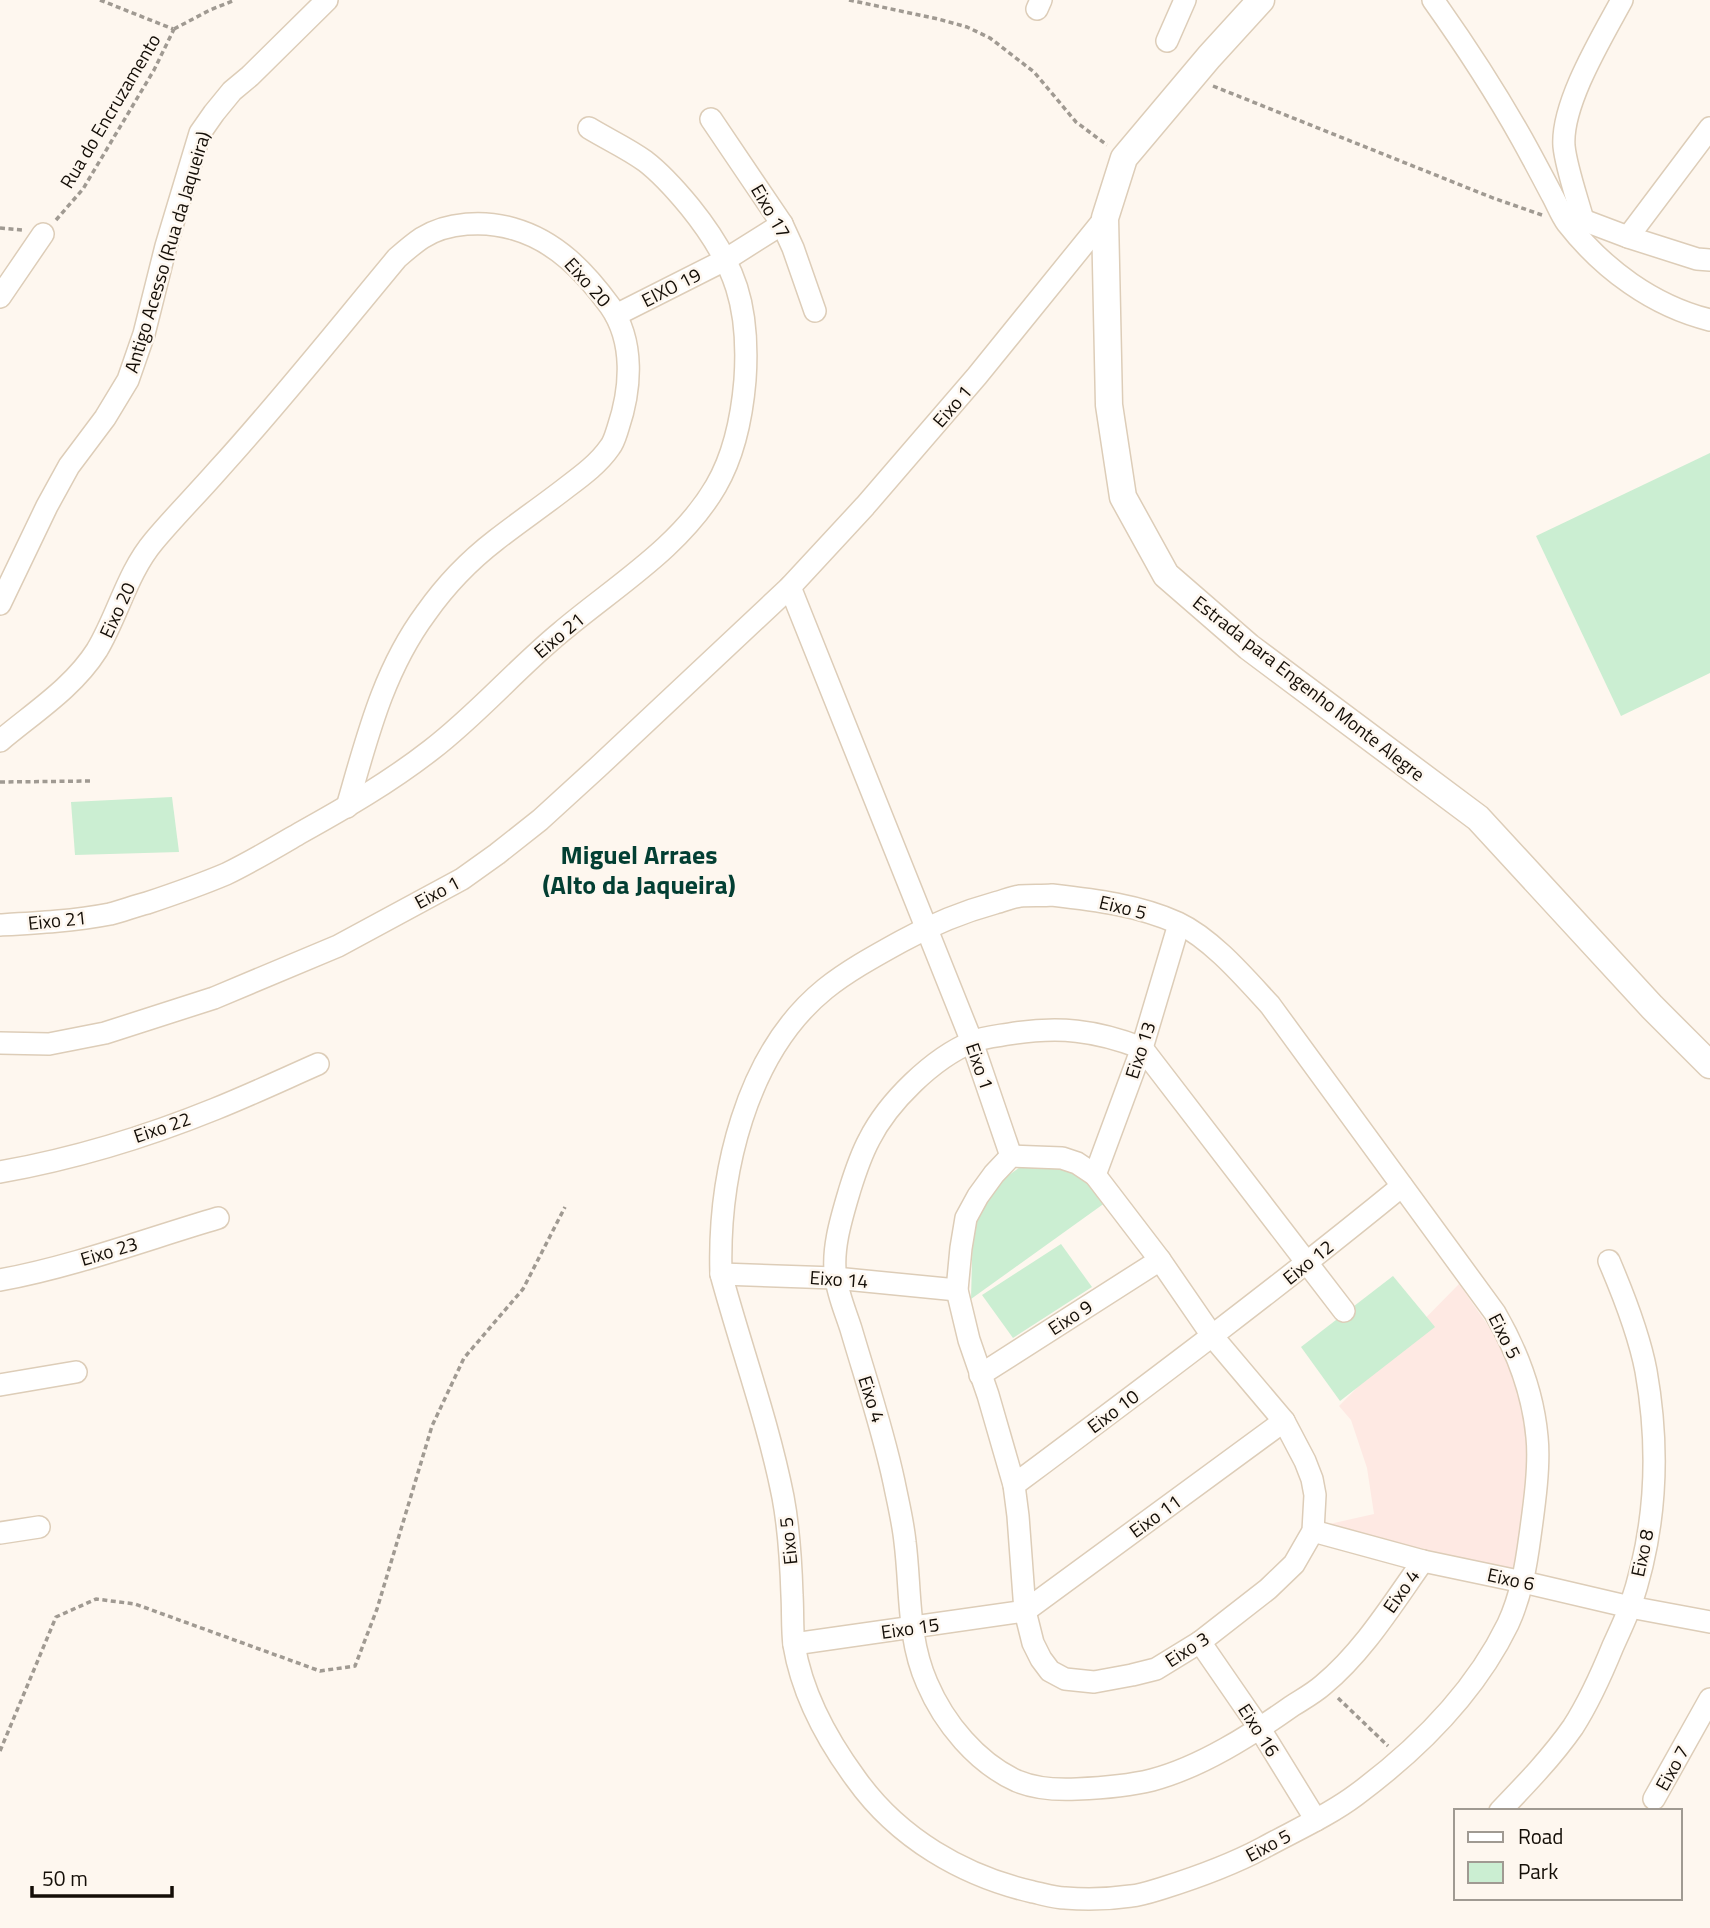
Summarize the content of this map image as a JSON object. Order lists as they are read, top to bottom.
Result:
{
  "streets": {
    "street": [
      "Eixo 17",
      "Antigo Acesso (Rua da Jaqueira)",
      "Eixo 20",
      "EIXO 19",
      "Eixo 1",
      "Eixo 21",
      "Estrada para Engenho Monte Alegre",
      "Eixo 5",
      "Eixo 13",
      "Eixo 22",
      "Eixo 23",
      "Eixo 12",
      "Eixo 14",
      "Eixo 9",
      "Eixo 4",
      "Eixo 10",
      "Eixo 11",
      "Eixo 8",
      "Eixo 6",
      "Eixo 15",
      "Eixo 3",
      "Eixo 16",
      "Eixo 7"
    ],
    "path": ["Rua do Encruzamento"]
  },
  "crossings": [
    ["Eixo 17", "EIXO 19"],
    ["Eixo 20", "EIXO 19"],
    ["Eixo 20", "Eixo 21"],
    ["EIXO 19", "Eixo 21"],
    ["Eixo 1", "Estrada para Engenho Monte Alegre"],
    ["Eixo 1", "Eixo 5"],
    ["Eixo 1", "Eixo 4"],
    ["Eixo 1", "Eixo 3"],
    ["Eixo 5", "Eixo 13"],
    ["Eixo 5", "Eixo 12"],
    ["Eixo 5", "Eixo 14"],
    ["Eixo 5", "Eixo 6"],
    ["Eixo 5", "Eixo 15"],
    ["Eixo 5", "Eixo 16"],
    ["Eixo 13", "Eixo 4"],
    ["Eixo 13", "Eixo 3"],
    ["Eixo 12", "Eixo 10"],
    ["Eixo 12", "Eixo 3"],
    ["Eixo 14", "Eixo 4"],
    ["Eixo 14", "Eixo 3"],
    ["Eixo 9", "Eixo 3"],
    ["Eixo 4", "Eixo 6"],
    ["Eixo 4", "Eixo 15"],
    ["Eixo 4", "Eixo 16"],
    ["Eixo 10", "Eixo 3"],
    ["Eixo 11", "Eixo 15"],
    ["Eixo 11", "Eixo 3"],
    ["Eixo 8", "Eixo 6"],
    ["Eixo 6", "Eixo 3"],
    ["Eixo 15", "Eixo 3"],
    ["Eixo 3", "Eixo 16"]
  ],
  "districts": ["Miguel Arraes (Alto da Jaqueira)"],
  "legend": ["Road", "Park"],
  "scale_bar": "50 m"
}
